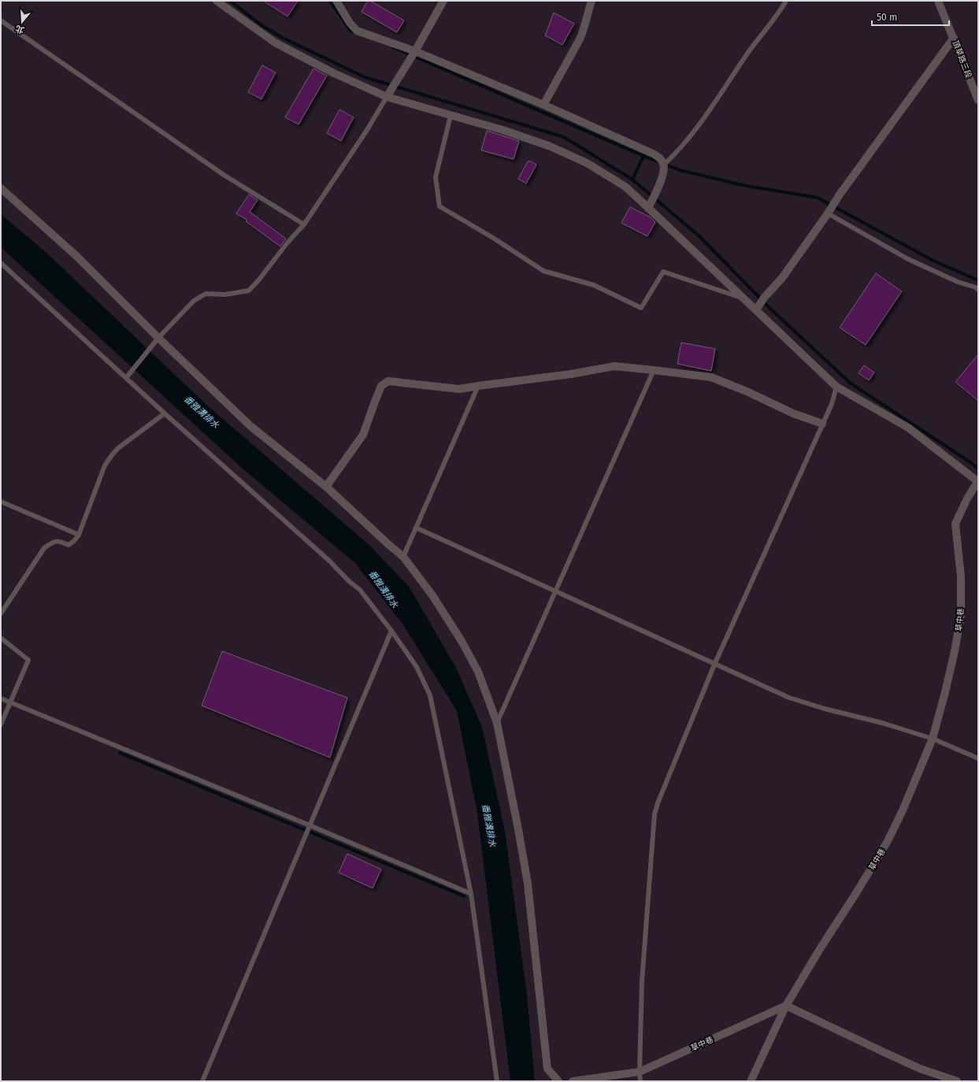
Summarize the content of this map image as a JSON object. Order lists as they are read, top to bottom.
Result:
{
  "streets": {
    "street": ["頂草路三段", "草中巷"]
  },
  "water": ["番雅溝排水"],
  "scale_bar": "50 m",
  "north": "bottom"
}
